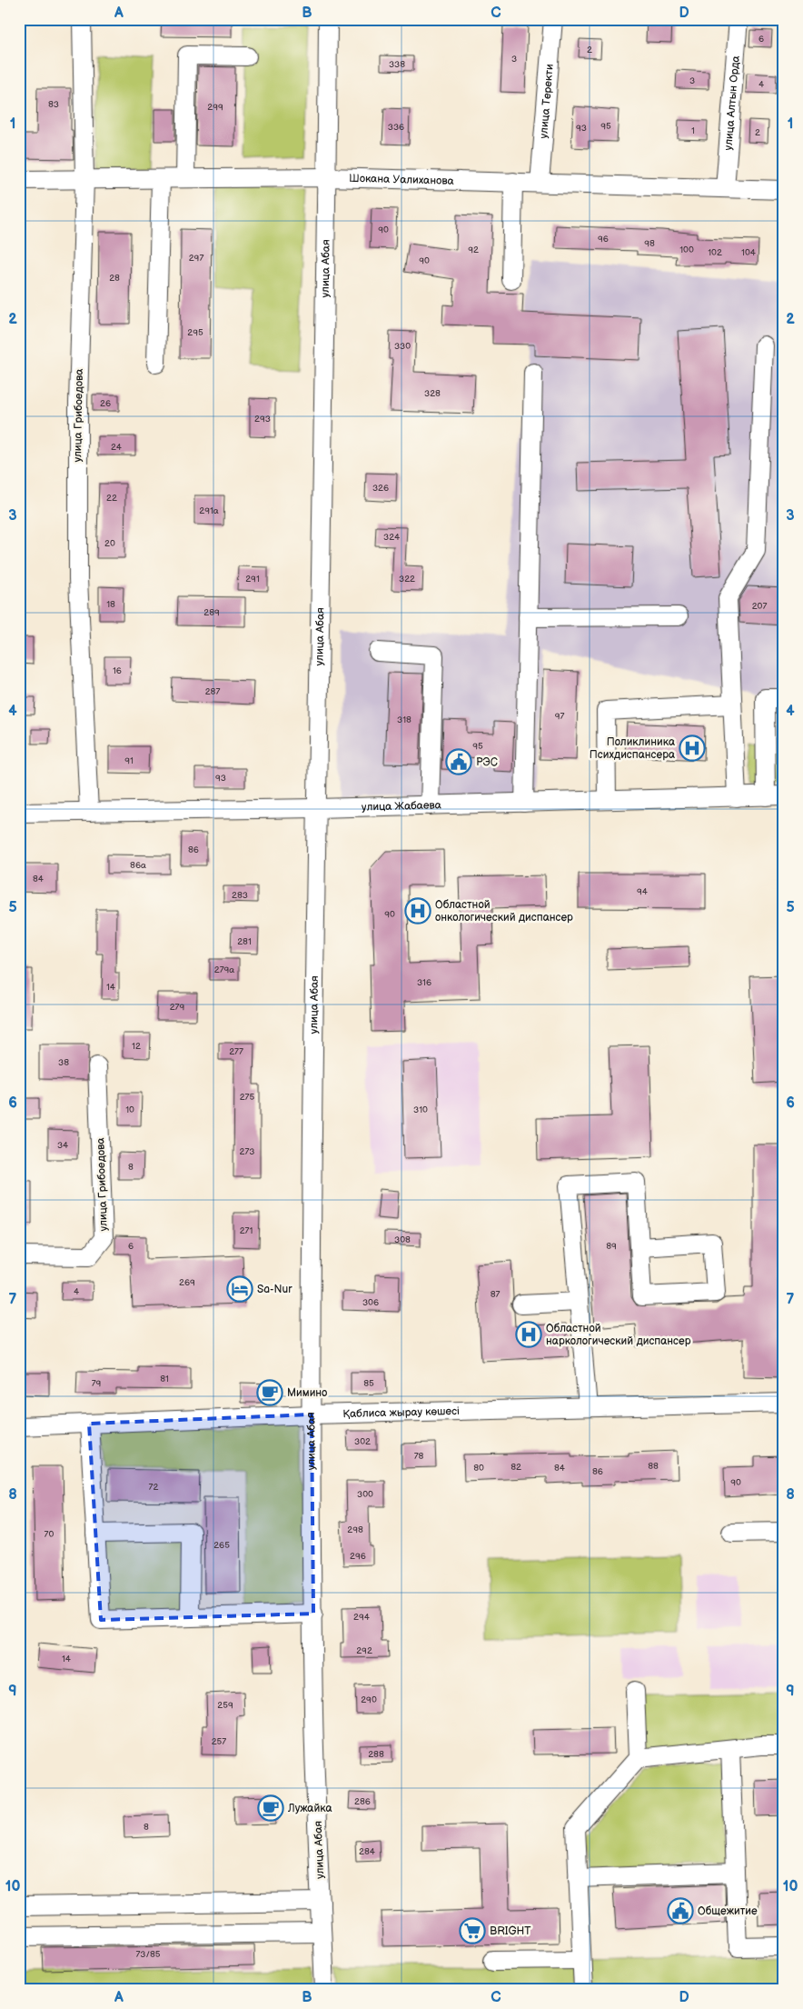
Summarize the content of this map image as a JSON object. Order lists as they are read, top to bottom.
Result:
{
  "streets": {
    "street": [
      "улица Теректи",
      "улица Алтын Орда",
      "Шокана Уалиханова",
      "улица Абая",
      "улица Грибоедова",
      "улица Жабаева",
      "Қаблиса жырау көшесі"
    ]
  },
  "crossings": [
    ["улица Теректи", "Шокана Уалиханова"],
    ["улица Алтын Орда", "Шокана Уалиханова"],
    ["Шокана Уалиханова", "улица Абая"],
    ["Шокана Уалиханова", "улица Грибоедова"],
    ["улица Абая", "улица Жабаева"],
    ["улица Абая", "Қаблиса жырау көшесі"],
    ["улица Грибоедова", "улица Жабаева"]
  ],
  "places": {
    "hospital": ["Поликлиника Психдиспансера", "Областной онкологический диспансер", "Областной наркологический диспансер"],
    "public building": ["РЭС", "Общежитие"],
    "hotel": ["Sa-Nur"],
    "cafe": ["Мимино", "Лужайка"],
    "supermarket": ["BRIGHT"]
  },
  "house_numbers": [
    "6",
    "2",
    "3",
    "338",
    "3",
    "4",
    "83",
    "299",
    "95",
    "336",
    "93",
    "1",
    "2",
    "90",
    "96",
    "98",
    "92",
    "100",
    "102",
    "104",
    "297",
    "90",
    "28",
    "295",
    "330",
    "328",
    "26",
    "293",
    "24",
    "326",
    "22",
    "291а",
    "324",
    "20",
    "291",
    "322",
    "18",
    "207",
    "289",
    "16",
    "287",
    "97",
    "318",
    "95",
    "91",
    "93",
    "86",
    "86а",
    "84",
    "94",
    "283",
    "90",
    "281",
    "279а",
    "316",
    "14",
    "279",
    "12",
    "277",
    "38",
    "275",
    "10",
    "310",
    "34",
    "273",
    "8",
    "271",
    "308",
    "6",
    "89",
    "269",
    "4",
    "87",
    "306",
    "81",
    "79",
    "85",
    "302",
    "78",
    "88",
    "82",
    "80",
    "84",
    "86",
    "90",
    "72",
    "300",
    "298",
    "70",
    "265",
    "296",
    "294",
    "292",
    "14",
    "290",
    "259",
    "257",
    "288",
    "286",
    "8",
    "284",
    "73/85"
  ],
  "grid": {
    "columns": [
      "A",
      "B",
      "C",
      "D"
    ],
    "rows": [
      "1",
      "2",
      "3",
      "4",
      "5",
      "6",
      "7",
      "8",
      "9",
      "10"
    ]
  }
}
